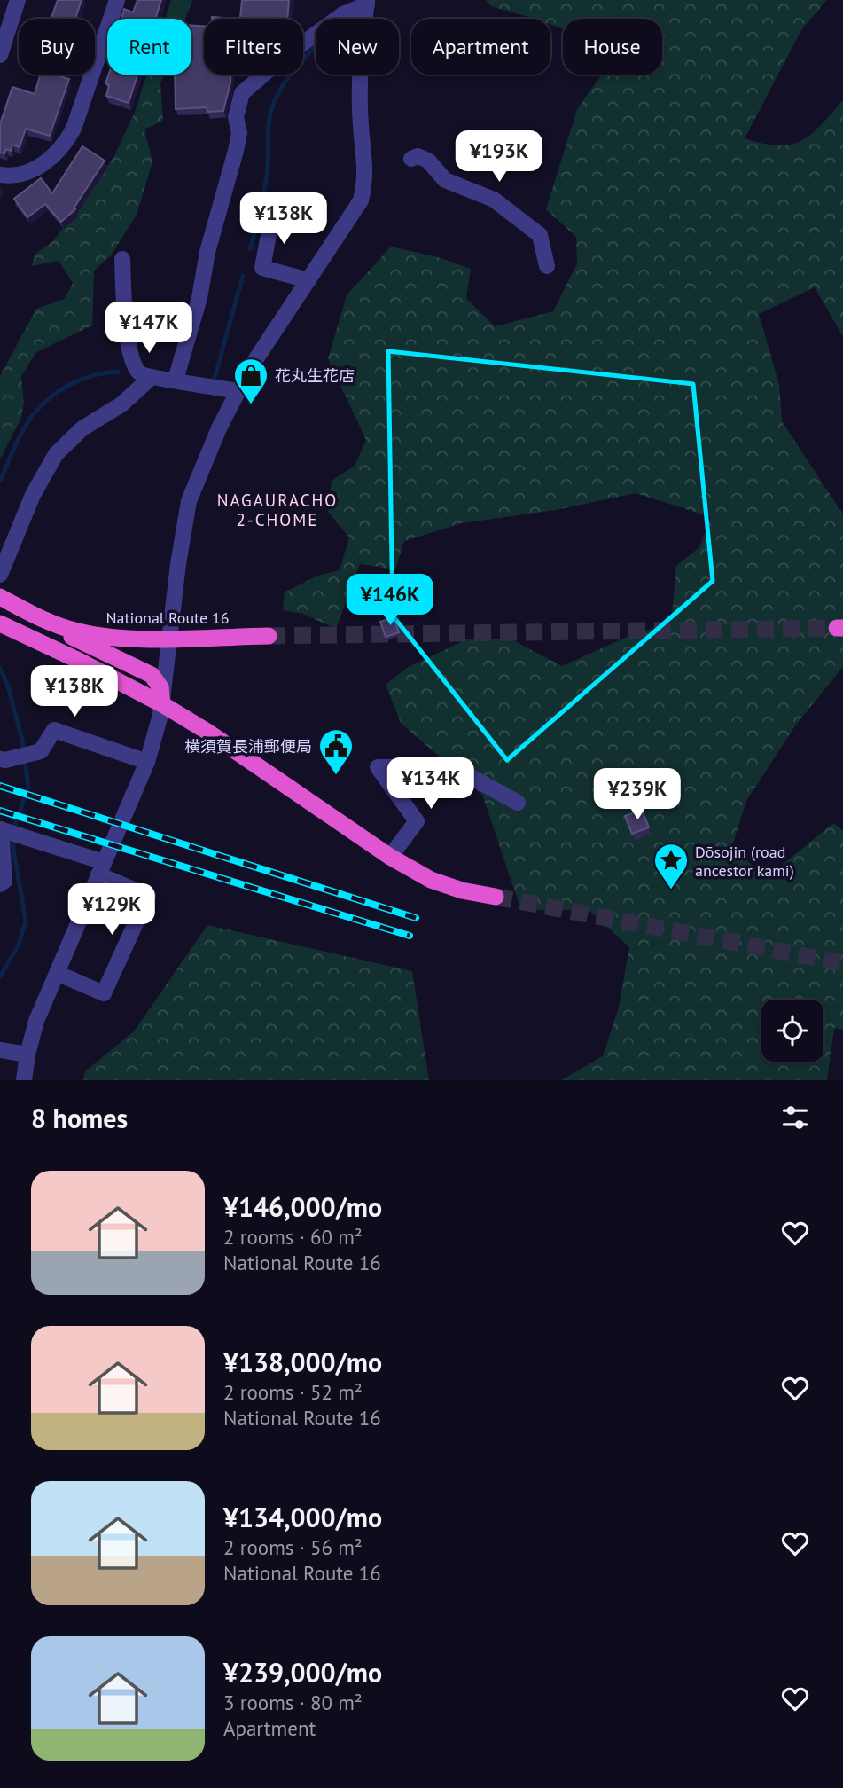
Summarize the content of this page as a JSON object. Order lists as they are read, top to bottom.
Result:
{
  "streets": {
    "highway": ["National Route 16"]
  },
  "districts": ["NAGAURACHO 2-CHOME"],
  "places": {
    "shop": ["花丸生花店"],
    "public building": ["横須賀長浦郵便局"],
    "place": ["Dōsojin (road ancestor kami)"]
  },
  "page": {
    "chip": [
      "Buy",
      "Rent",
      "Filters",
      "New",
      "Apartment",
      "House"
    ],
    "price": [
      "¥193K",
      "¥138K",
      "¥147K",
      "¥146K",
      "¥138K",
      "¥134K",
      "¥239K",
      "¥129K"
    ],
    "heading": "8 homes",
    "list": [
      {
        "name": "¥146,000/mo",
        "note": "2 rooms · 60 m² · National Route 16"
      },
      {
        "name": "¥138,000/mo",
        "note": "2 rooms · 52 m² · National Route 16"
      },
      {
        "name": "¥134,000/mo",
        "note": "2 rooms · 56 m² · National Route 16"
      },
      {
        "name": "¥239,000/mo",
        "note": "3 rooms · 80 m² · Apartment"
      }
    ]
  }
}
